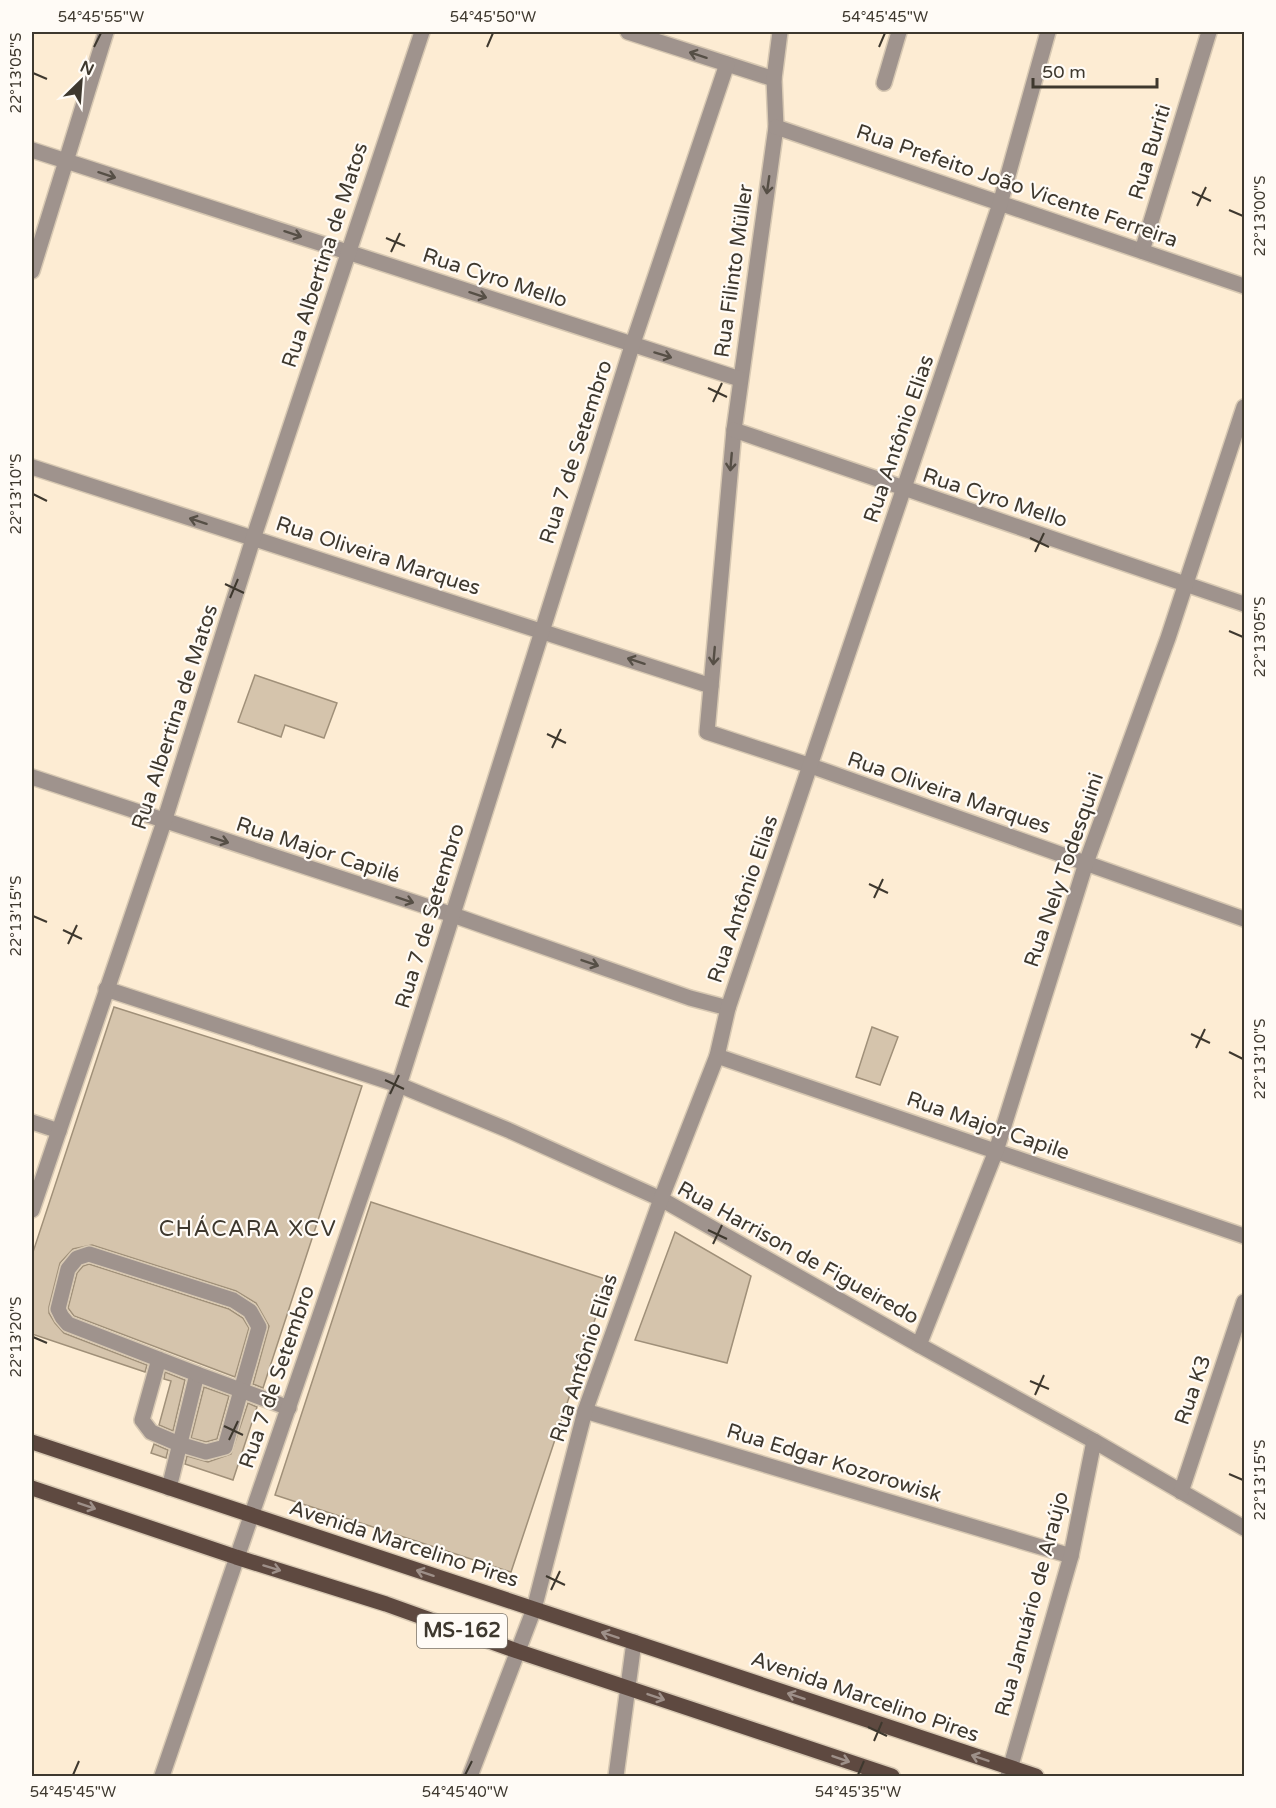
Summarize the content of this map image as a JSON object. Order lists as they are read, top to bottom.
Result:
{
  "streets": {
    "main road": ["Avenida Marcelino Pires", "MS-162"],
    "street": [
      "Rua Buriti",
      "Rua Prefeito João Vicente Ferreira",
      "Rua Albertina de Matos",
      "Rua Filinto Müller",
      "Rua Cyro Mello",
      "Rua Antônio Elias",
      "Rua 7 de Setembro",
      "Rua Oliveira Marques",
      "Rua Major Capilé",
      "Rua Nely Todesquini",
      "Rua Major Capile",
      "Rua Harrison de Figueiredo",
      "Rua K3",
      "Rua Edgar Kozorowisk",
      "Rua Januário de Araújo"
    ]
  },
  "crossings": [
    ["Rua Buriti", "Rua Prefeito João Vicente Ferreira"],
    ["Rua Prefeito João Vicente Ferreira", "Rua Filinto Müller"],
    ["Rua Prefeito João Vicente Ferreira", "Rua Antônio Elias"],
    ["Rua Albertina de Matos", "Rua Cyro Mello"],
    ["Rua Albertina de Matos", "Rua Oliveira Marques"],
    ["Rua Albertina de Matos", "Rua Major Capilé"],
    ["Rua Albertina de Matos", "Rua Harrison de Figueiredo"],
    ["Rua Filinto Müller", "Rua Cyro Mello"],
    ["Rua Filinto Müller", "Rua Oliveira Marques"],
    ["Rua Cyro Mello", "Rua Antônio Elias"],
    ["Rua Cyro Mello", "Rua 7 de Setembro"],
    ["Rua Cyro Mello", "Rua Nely Todesquini"],
    ["Rua Antônio Elias", "Rua Oliveira Marques"],
    ["Rua Antônio Elias", "Rua Major Capilé"],
    ["Rua Antônio Elias", "Rua Major Capile"],
    ["Rua Antônio Elias", "Rua Harrison de Figueiredo"],
    ["Rua Antônio Elias", "Rua Edgar Kozorowisk"],
    ["Rua Antônio Elias", "Avenida Marcelino Pires"],
    ["Rua Antônio Elias", "MS-162"],
    ["Rua 7 de Setembro", "Rua Oliveira Marques"],
    ["Rua 7 de Setembro", "Rua Major Capilé"],
    ["Rua 7 de Setembro", "Rua Harrison de Figueiredo"],
    ["Rua 7 de Setembro", "Avenida Marcelino Pires"],
    ["Rua 7 de Setembro", "MS-162"],
    ["Rua Oliveira Marques", "Rua Nely Todesquini"],
    ["Rua Nely Todesquini", "Rua Major Capile"],
    ["Rua Nely Todesquini", "Rua Harrison de Figueiredo"],
    ["Rua Harrison de Figueiredo", "Rua K3"],
    ["Rua Harrison de Figueiredo", "Rua Januário de Araújo"],
    ["Rua Edgar Kozorowisk", "Rua Januário de Araújo"],
    ["Avenida Marcelino Pires", "Rua Januário de Araújo"]
  ],
  "one_way": ["Rua Filinto Müller", "Rua Cyro Mello", "Rua Major Capilé"],
  "districts": ["CHÁCARA XCV"],
  "scale_bar": "50 m",
  "north": "top right",
  "coordinates": [
    "54°45'55\"W",
    "54°45'50\"W",
    "54°45'45\"W",
    "22°13'05\"S",
    "22°13'00\"S",
    "22°13'10\"S",
    "22°13'15\"S",
    "22°13'20\"S",
    "54°45'40\"W",
    "54°45'35\"W"
  ]
}
